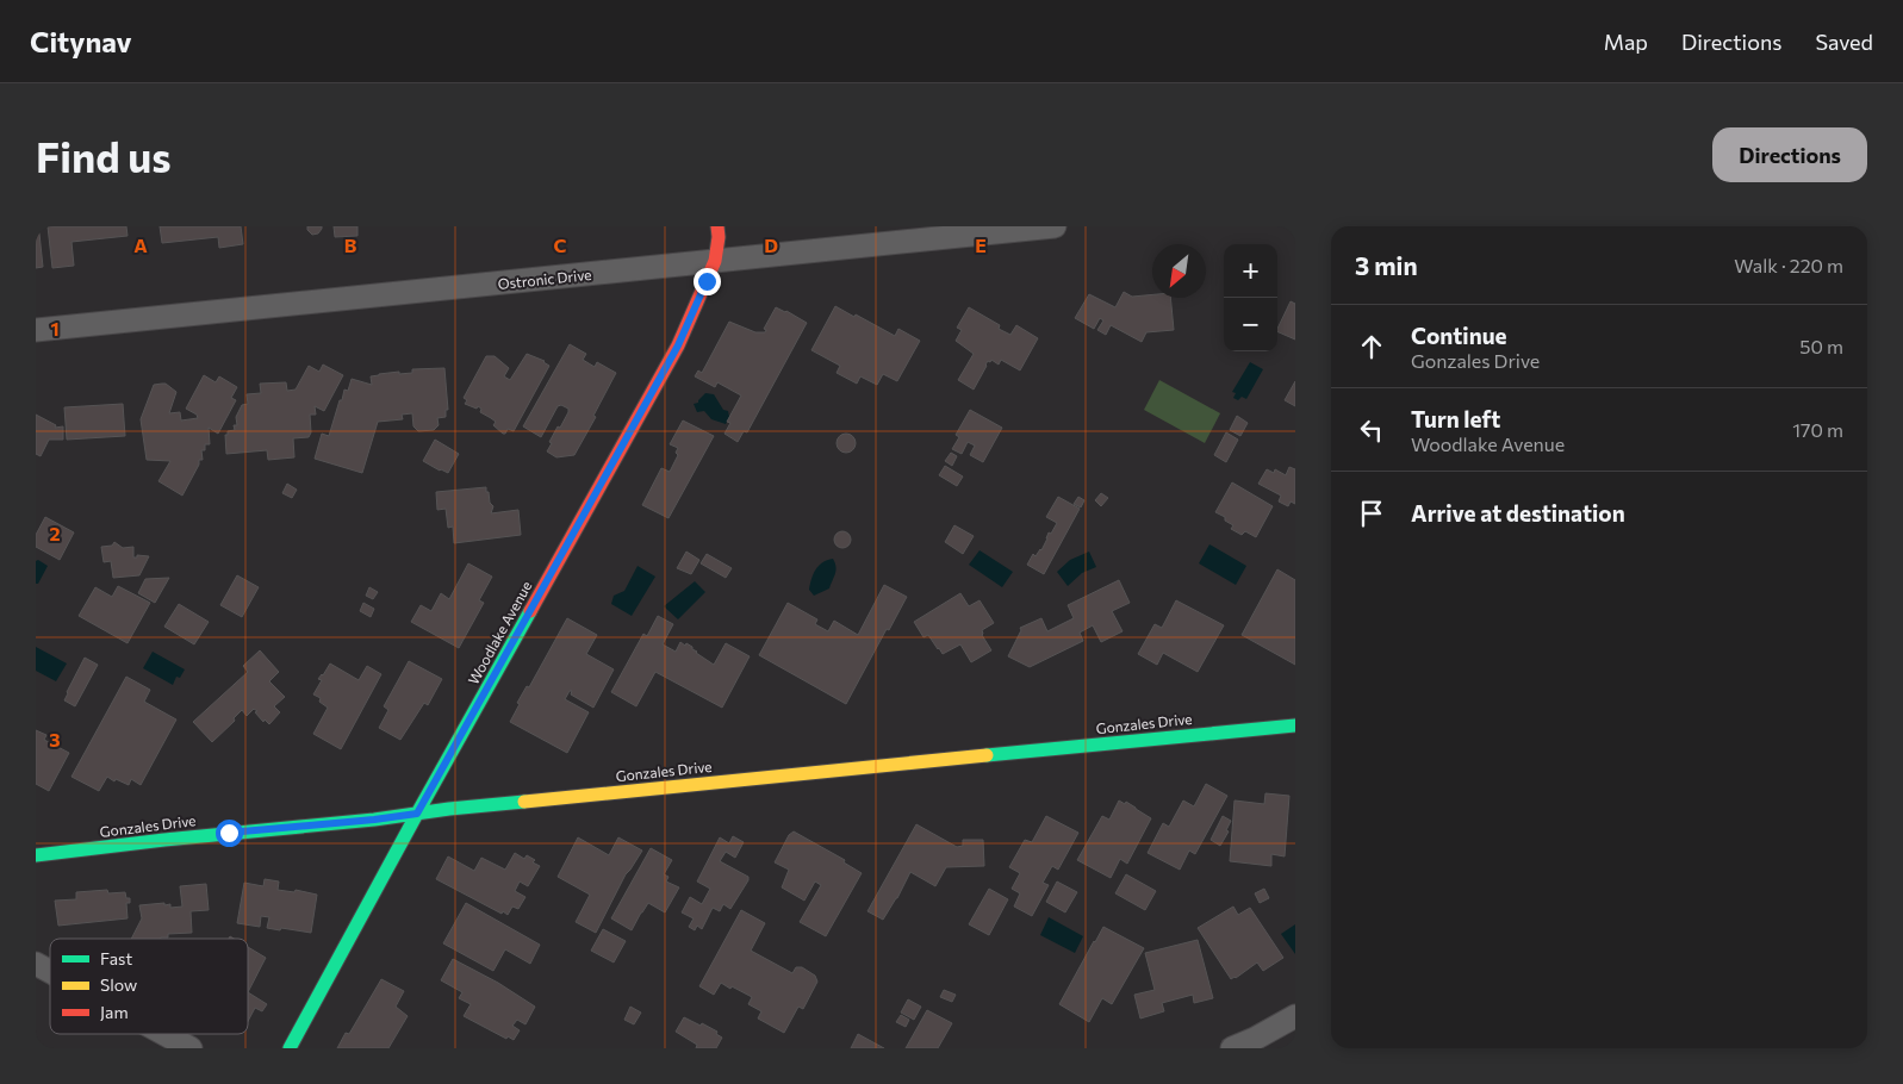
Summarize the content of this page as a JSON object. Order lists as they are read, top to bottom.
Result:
{
  "streets": {
    "street": ["Ostronic Drive", "Woodlake Avenue", "Gonzales Drive"]
  },
  "crossings": [
    ["Ostronic Drive", "Woodlake Avenue"],
    ["Woodlake Avenue", "Gonzales Drive"]
  ],
  "legend": ["Fast", "Slow", "Jam"],
  "north": "bottom left",
  "page": {
    "header": "Citynav",
    "nav": ["Map", "Directions", "Saved"],
    "buttons": "Directions",
    "title": "Find us",
    "heading": ["3 min", "Walk · 220 m"],
    "map_buttons": ["+", "−"],
    "list": [
      ["Continue", "Gonzales Drive", "50 m"],
      ["Turn left", "Woodlake Avenue", "170 m"],
      "Arrive at destination"
    ]
  },
  "grid": {
    "columns": [
      "A",
      "B",
      "C",
      "D",
      "E"
    ],
    "rows": ["1", "2", "3"]
  }
}
